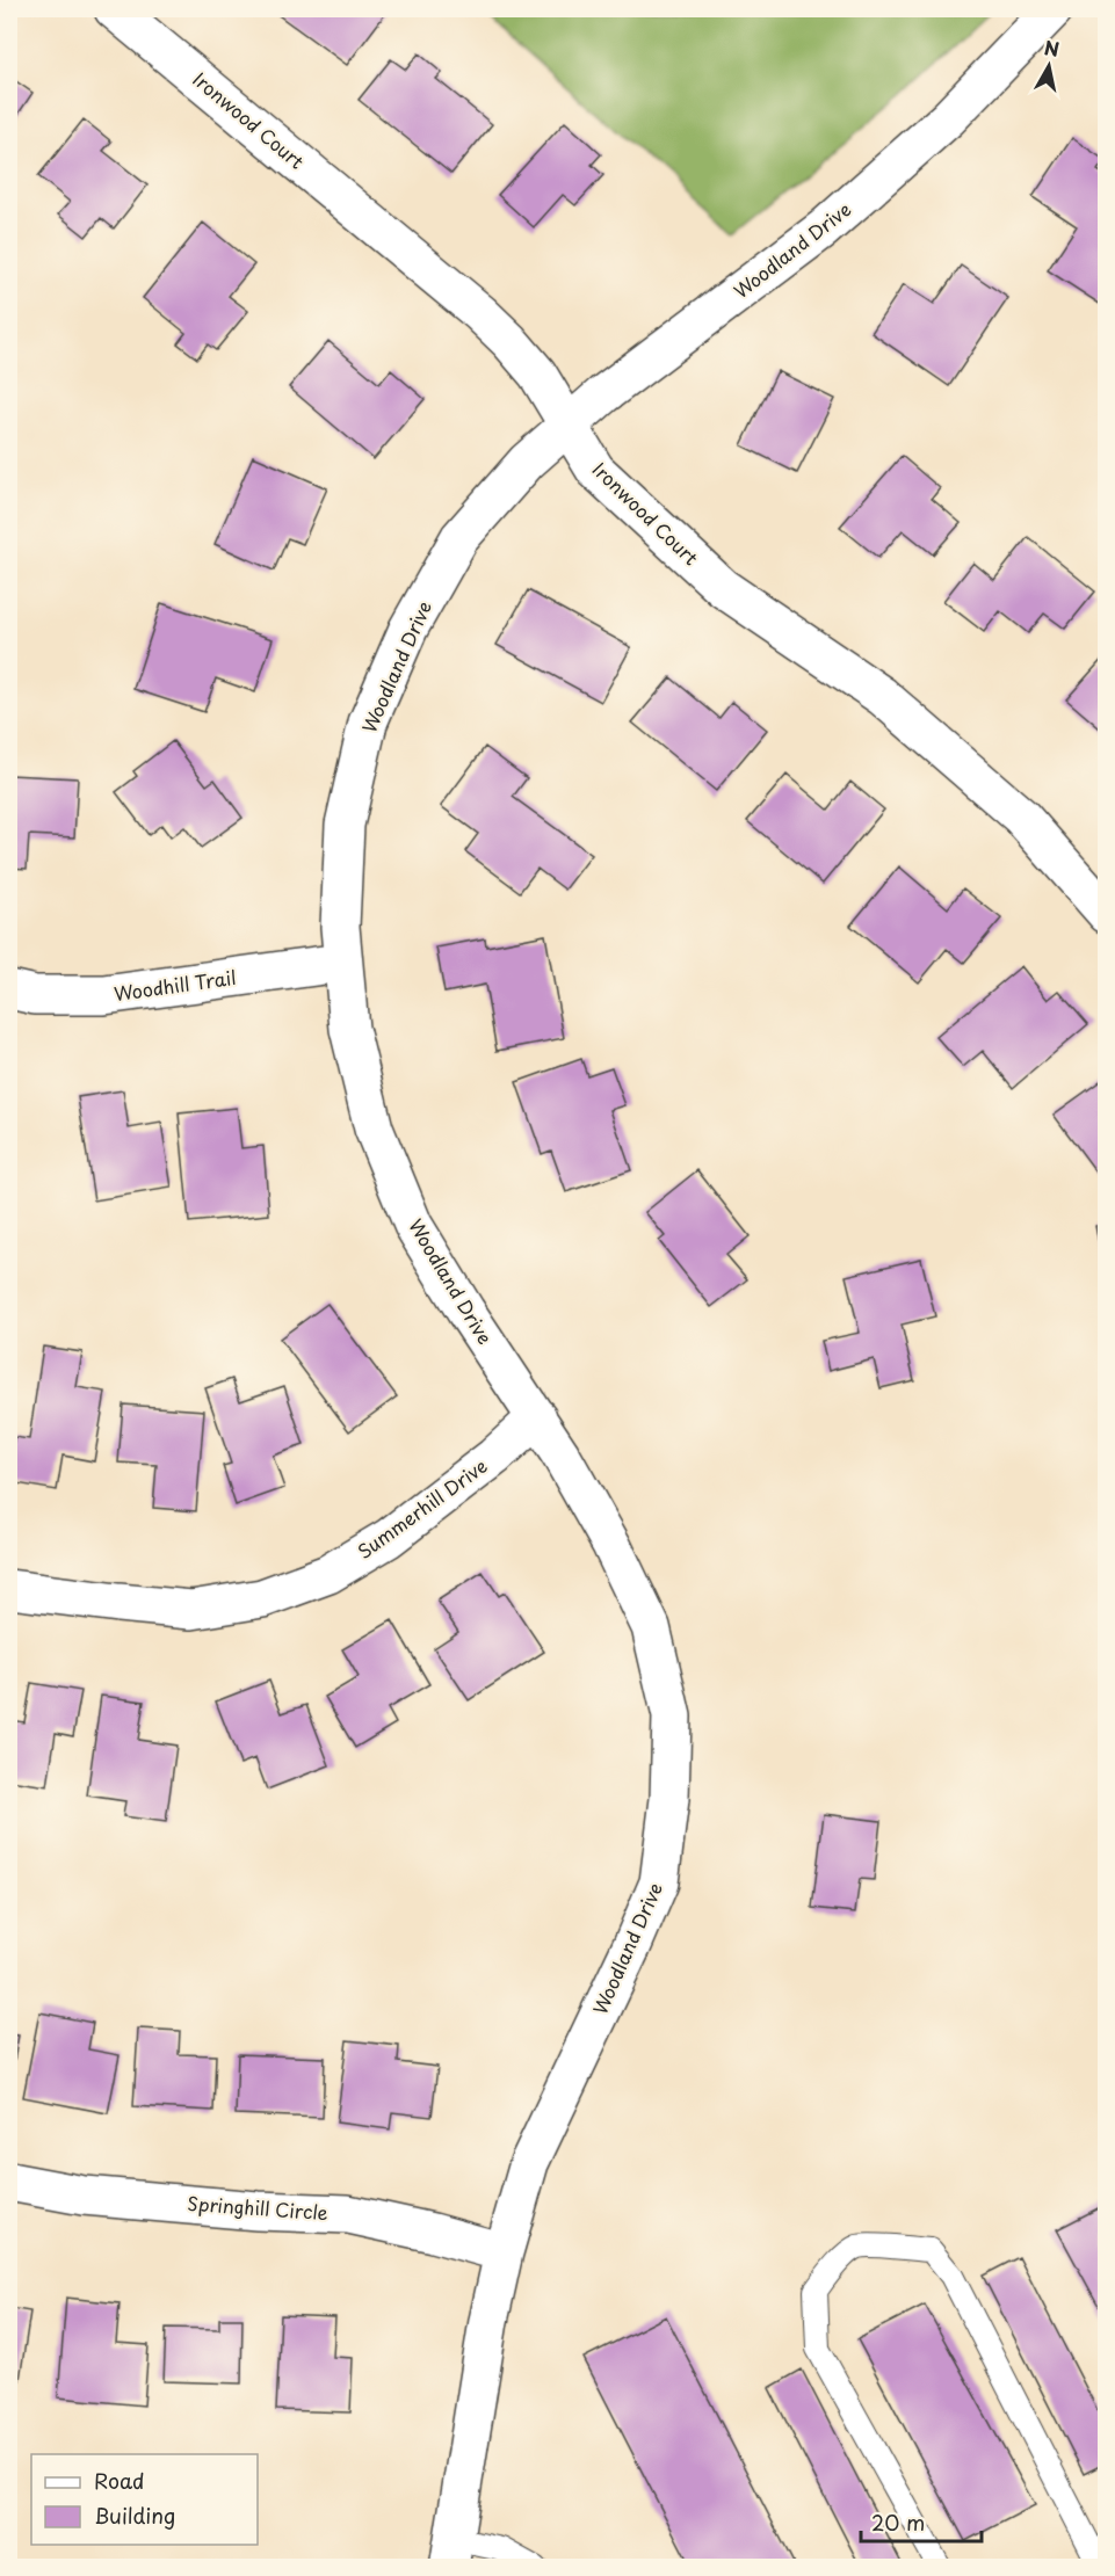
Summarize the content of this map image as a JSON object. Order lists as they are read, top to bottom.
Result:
{
  "streets": {
    "street": [
      "Ironwood Court",
      "Woodland Drive",
      "Woodhill Trail",
      "Summerhill Drive",
      "Springhill Circle"
    ]
  },
  "crossings": [
    ["Ironwood Court", "Woodland Drive"],
    ["Woodland Drive", "Woodhill Trail"],
    ["Woodland Drive", "Summerhill Drive"],
    ["Woodland Drive", "Springhill Circle"]
  ],
  "legend": ["Road", "Building"],
  "scale_bar": "20 m",
  "north": "top"
}
